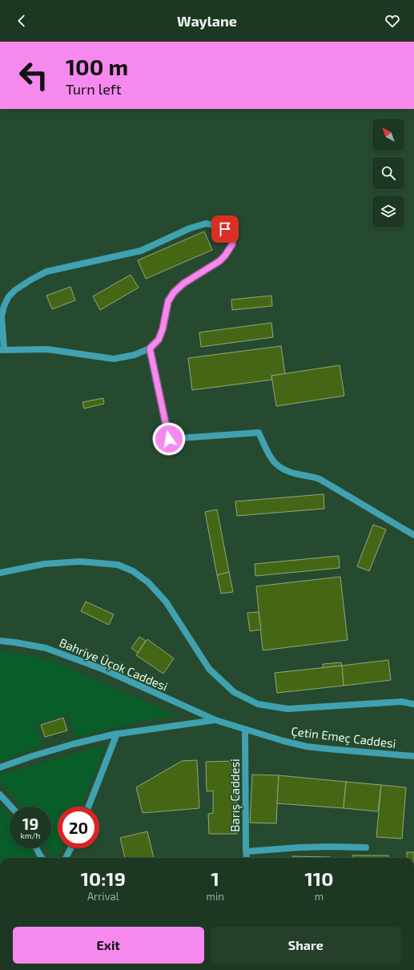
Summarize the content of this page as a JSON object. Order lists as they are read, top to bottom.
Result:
{
  "streets": {
    "street": ["Bahriye Üçok Caddesi", "Çetin Emeç Caddesi", "Barış Caddesi"]
  },
  "crossings": [
    ["Bahriye Üçok Caddesi", "Çetin Emeç Caddesi"],
    ["Çetin Emeç Caddesi", "Barış Caddesi"]
  ],
  "north": "top left",
  "page": {
    "header": "Waylane",
    "turn": ["100 m", "Turn left"],
    "speed": "19 km/h",
    "limit": "20",
    "eta": [
      "10:19",
      "Arrival",
      "1",
      "min",
      "110",
      "m"
    ],
    "buttons": ["Exit", "Share"]
  }
}
